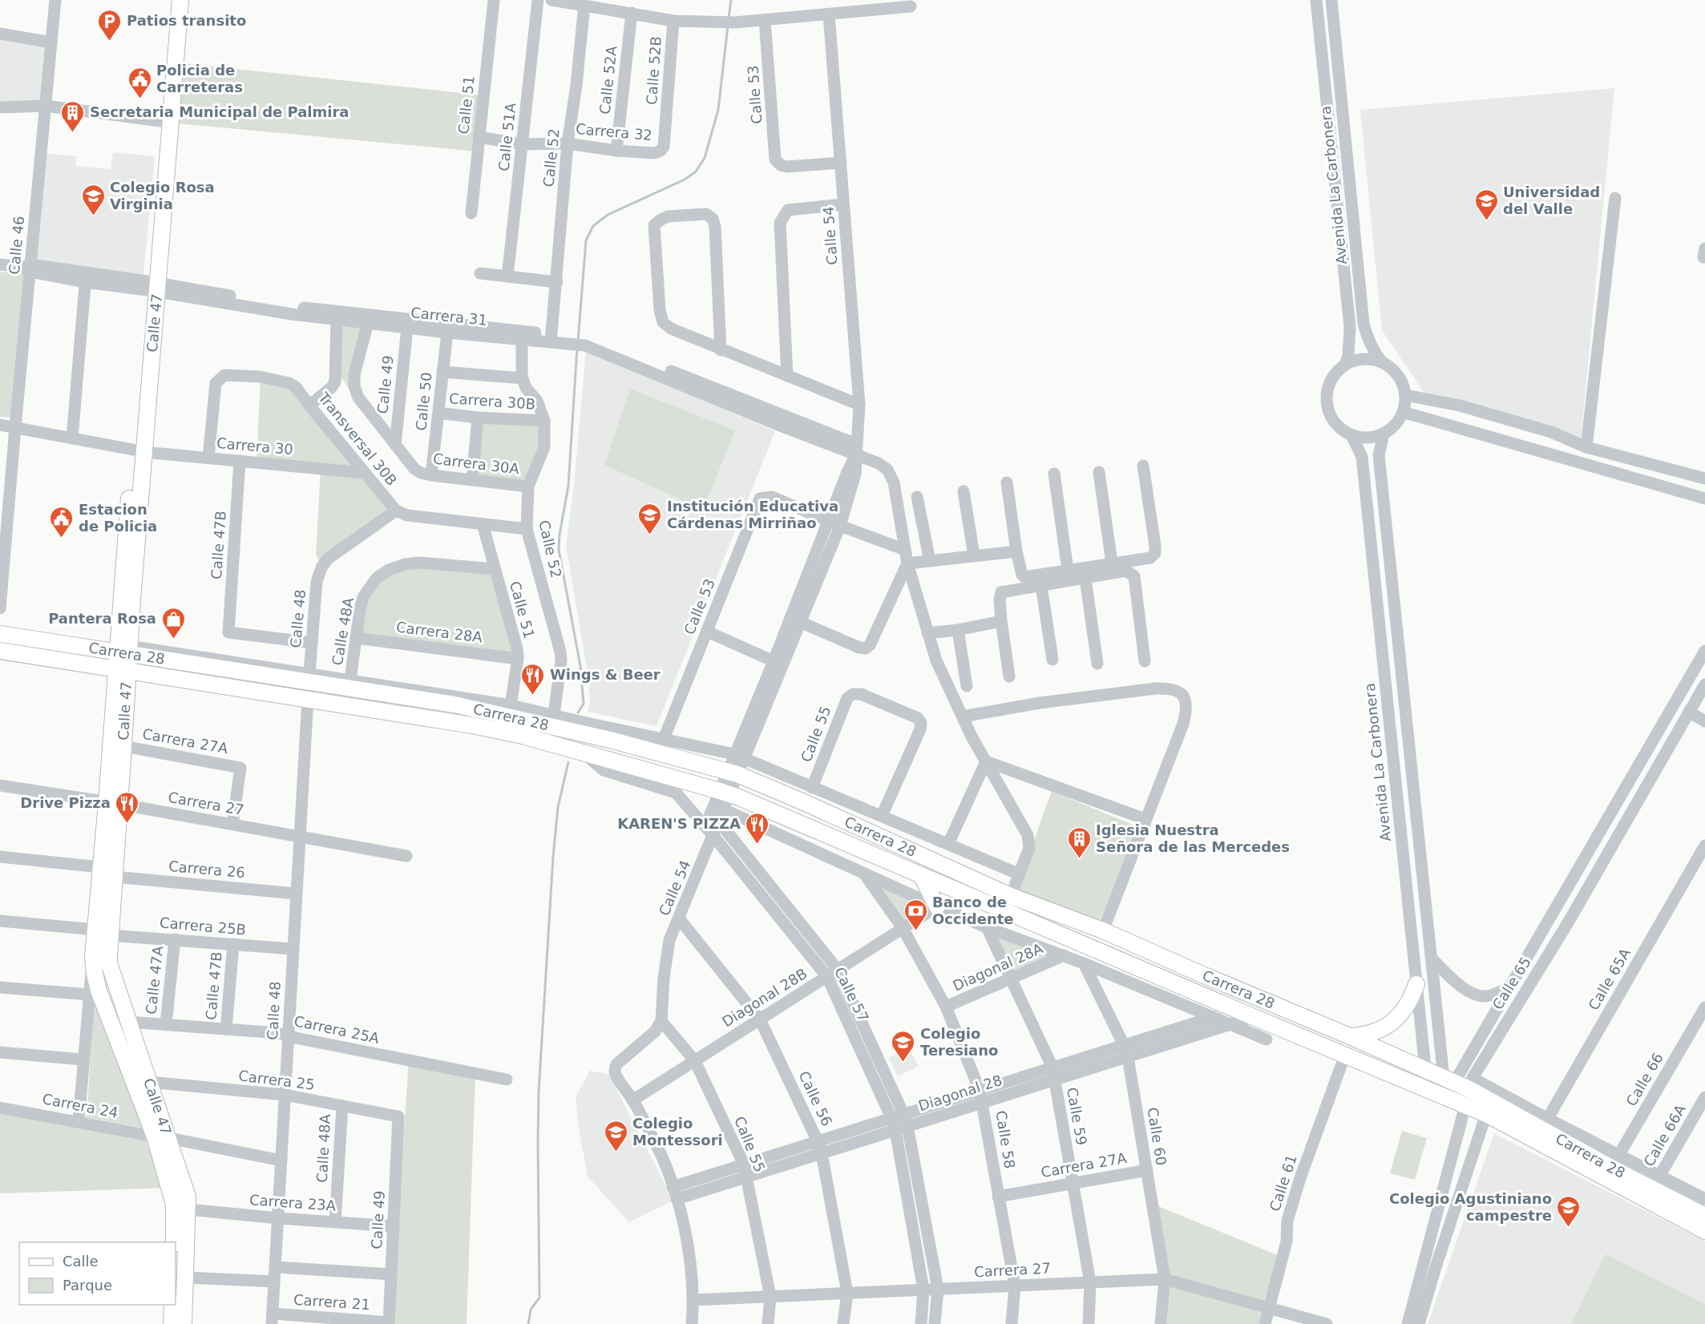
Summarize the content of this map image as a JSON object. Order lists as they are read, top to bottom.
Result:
{
  "streets": {
    "main road": ["Calle 47", "Carrera 28"],
    "street": [
      "Calle 52B",
      "Calle 52A",
      "Calle 53",
      "Calle 51",
      "Carrera 32",
      "Calle 51A",
      "Calle 52",
      "Avenida La Carbonera",
      "Calle 54",
      "Calle 46",
      "Carrera 31",
      "Calle 49",
      "Calle 50",
      "Carrera 30B",
      "Transversal 30B",
      "Carrera 30",
      "Carrera 30A",
      "Calle 47B",
      "Calle 48",
      "Calle 48A",
      "Carrera 28A",
      "Calle 55",
      "Carrera 27A",
      "Carrera 27",
      "Carrera 26",
      "Carrera 25B",
      "Diagonal 28A",
      "Calle 65A",
      "Calle 47A",
      "Calle 65",
      "Calle 57",
      "Diagonal 28B",
      "Carrera 25A",
      "Calle 66",
      "Carrera 25",
      "Diagonal 28",
      "Calle 56",
      "Carrera 24",
      "Calle 59",
      "Calle 66A",
      "Calle 60",
      "Calle 58",
      "Calle 61",
      "Carrera 23A",
      "Carrera 21"
    ]
  },
  "crossings": [
    ["Calle 52B", "Carrera 32"],
    ["Calle 52A", "Carrera 32"],
    ["Calle 53", "Calle 54"],
    ["Calle 53", "Carrera 28"],
    ["Calle 51", "Carrera 32"],
    ["Calle 51", "Calle 48A"],
    ["Calle 51", "Carrera 28A"],
    ["Calle 51", "Carrera 28"],
    ["Carrera 32", "Calle 51A"],
    ["Carrera 32", "Calle 52"],
    ["Calle 52", "Carrera 31"],
    ["Calle 52", "Carrera 30B"],
    ["Calle 52", "Carrera 30A"],
    ["Calle 52", "Carrera 28"],
    ["Avenida La Carbonera", "Carrera 28"],
    ["Calle 54", "Carrera 31"],
    ["Calle 54", "Carrera 28"],
    ["Calle 54", "Calle 55"],
    ["Calle 54", "Calle 57"],
    ["Calle 54", "Calle 56"],
    ["Calle 46", "Carrera 31"],
    ["Calle 46", "Carrera 30"],
    ["Carrera 31", "Calle 47"],
    ["Carrera 31", "Calle 49"],
    ["Carrera 31", "Calle 50"],
    ["Calle 47", "Carrera 30"],
    ["Calle 47", "Carrera 28"],
    ["Calle 47", "Carrera 27A"],
    ["Calle 47", "Carrera 27"],
    ["Calle 47", "Carrera 26"],
    ["Calle 47", "Carrera 25B"],
    ["Calle 47", "Carrera 25A"],
    ["Calle 47", "Carrera 25"],
    ["Calle 47", "Carrera 24"],
    ["Calle 47", "Carrera 23A"],
    ["Calle 49", "Carrera 25"],
    ["Calle 49", "Carrera 23A"],
    ["Calle 49", "Carrera 21"],
    ["Calle 50", "Carrera 30B"],
    ["Calle 50", "Carrera 30A"],
    ["Transversal 30B", "Carrera 30"],
    ["Transversal 30B", "Calle 48"],
    ["Carrera 30", "Calle 47B"],
    ["Calle 47B", "Calle 48"],
    ["Calle 47B", "Carrera 25B"],
    ["Calle 47B", "Carrera 25A"],
    ["Calle 48", "Carrera 28"],
    ["Calle 48", "Carrera 27"],
    ["Calle 48", "Carrera 26"],
    ["Calle 48", "Carrera 25B"],
    ["Calle 48", "Carrera 25A"],
    ["Calle 48", "Carrera 25"],
    ["Calle 48", "Carrera 24"],
    ["Calle 48", "Carrera 23A"],
    ["Calle 48", "Carrera 21"],
    ["Calle 48A", "Carrera 28A"],
    ["Calle 48A", "Carrera 28"],
    ["Calle 48A", "Carrera 25"],
    ["Calle 48A", "Carrera 23A"],
    ["Carrera 28", "Calle 55"],
    ["Carrera 28", "Calle 65A"],
    ["Carrera 28", "Calle 65"],
    ["Carrera 28", "Calle 57"],
    ["Carrera 28", "Calle 66"],
    ["Carrera 28", "Diagonal 28"],
    ["Carrera 28", "Calle 66A"],
    ["Carrera 28", "Calle 61"],
    ["Calle 55", "Carrera 27"],
    ["Calle 55", "Diagonal 28B"],
    ["Calle 55", "Diagonal 28"],
    ["Carrera 27A", "Carrera 27"],
    ["Carrera 27A", "Calle 59"],
    ["Carrera 27A", "Calle 60"],
    ["Carrera 27A", "Calle 58"],
    ["Carrera 27", "Calle 57"],
    ["Carrera 27", "Calle 56"],
    ["Carrera 27", "Calle 59"],
    ["Carrera 27", "Calle 60"],
    ["Carrera 27", "Calle 58"],
    ["Carrera 27", "Calle 61"],
    ["Carrera 25B", "Calle 47A"],
    ["Diagonal 28A", "Calle 59"],
    ["Diagonal 28A", "Calle 58"],
    ["Calle 47A", "Carrera 25A"],
    ["Calle 57", "Diagonal 28B"],
    ["Calle 57", "Diagonal 28"],
    ["Diagonal 28B", "Calle 56"],
    ["Diagonal 28B", "Calle 58"],
    ["Diagonal 28", "Calle 56"],
    ["Diagonal 28", "Calle 59"],
    ["Diagonal 28", "Calle 60"],
    ["Diagonal 28", "Calle 58"]
  ],
  "places": {
    "parking": ["Patios transito"],
    "public building": ["Policia de Carreteras", "Estacion de Policia"],
    "building": ["Secretaria Municipal de Palmira", "Iglesia Nuestra Señora de las Mercedes"],
    "school or university": [
      "Colegio Rosa Virginia",
      "Universidad del Valle",
      "Institución Educativa Cárdenas Mirriñao",
      "Colegio Teresiano",
      "Colegio Montessori",
      "Colegio Agustiniano campestre"
    ],
    "shop": ["Pantera Rosa"],
    "restaurant": ["Wings & Beer", "Drive Pizza", "KAREN'S PIZZA"],
    "bank": ["Banco de Occidente"]
  },
  "legend": ["Calle", "Parque"]
}
